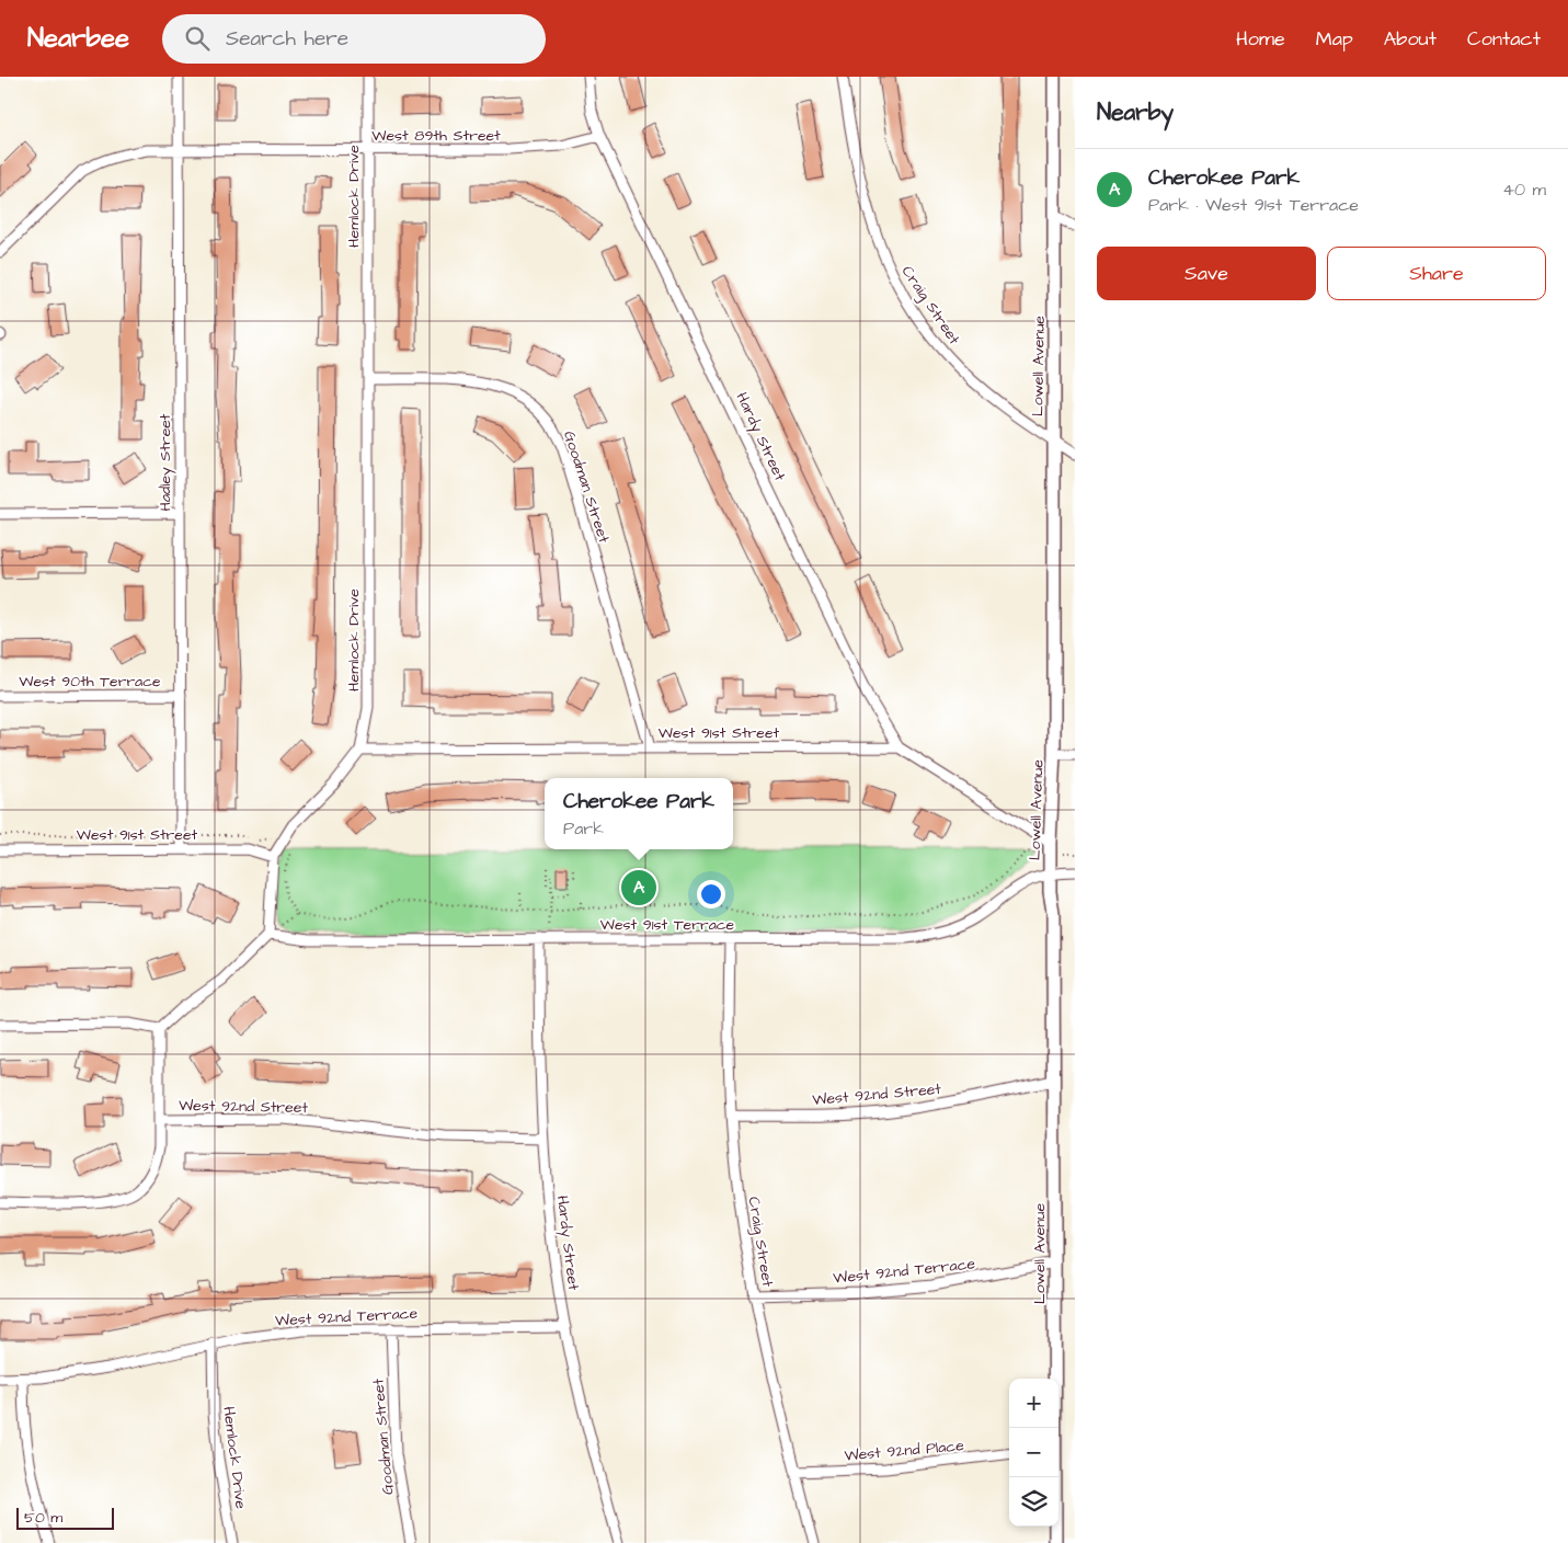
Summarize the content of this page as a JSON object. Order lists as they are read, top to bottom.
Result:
{
  "streets": {
    "street": [
      "West 89th Street",
      "Hemlock Drive",
      "Craig Street",
      "Lowell Avenue",
      "Hardy Street",
      "Hadley Street",
      "Goodman Street",
      "West 90th Terrace",
      "West 91st Street",
      "West 91st Terrace",
      "West 92nd Street",
      "West 92nd Terrace",
      "West 92nd Place"
    ]
  },
  "crossings": [
    ["West 89th Street", "Hemlock Drive"],
    ["West 89th Street", "Hardy Street"],
    ["West 89th Street", "Hadley Street"],
    ["Hemlock Drive", "Goodman Street"],
    ["Hemlock Drive", "West 91st Street"],
    ["Hemlock Drive", "West 91st Terrace"],
    ["Hemlock Drive", "West 92nd Terrace"],
    ["Craig Street", "Lowell Avenue"],
    ["Craig Street", "West 91st Terrace"],
    ["Craig Street", "West 92nd Street"],
    ["Craig Street", "West 92nd Terrace"],
    ["Craig Street", "West 92nd Place"],
    ["Lowell Avenue", "West 91st Terrace"],
    ["Lowell Avenue", "West 92nd Street"],
    ["Lowell Avenue", "West 92nd Terrace"],
    ["Hardy Street", "West 91st Street"],
    ["Hardy Street", "West 91st Terrace"],
    ["Hardy Street", "West 92nd Street"],
    ["Hardy Street", "West 92nd Terrace"],
    ["Hadley Street", "West 90th Terrace"],
    ["Hadley Street", "West 91st Street"],
    ["Goodman Street", "West 91st Street"],
    ["Goodman Street", "West 92nd Terrace"]
  ],
  "scale_bar": "50 m",
  "page": {
    "header": "Nearbee",
    "search": "Search here",
    "nav": [
      "Home",
      "Map",
      "About",
      "Contact"
    ],
    "heading": "Nearby",
    "list": [
      {
        "mark": "A",
        "name": "Cherokee Park",
        "note": "Park · West 91st Terrace",
        "value": "40 m"
      }
    ],
    "buttons": ["Save", "Share"],
    "popup": ["Cherokee Park", "Park"],
    "pins": "A",
    "map_buttons": ["+", "−"],
    "scale": "50 m"
  }
}
